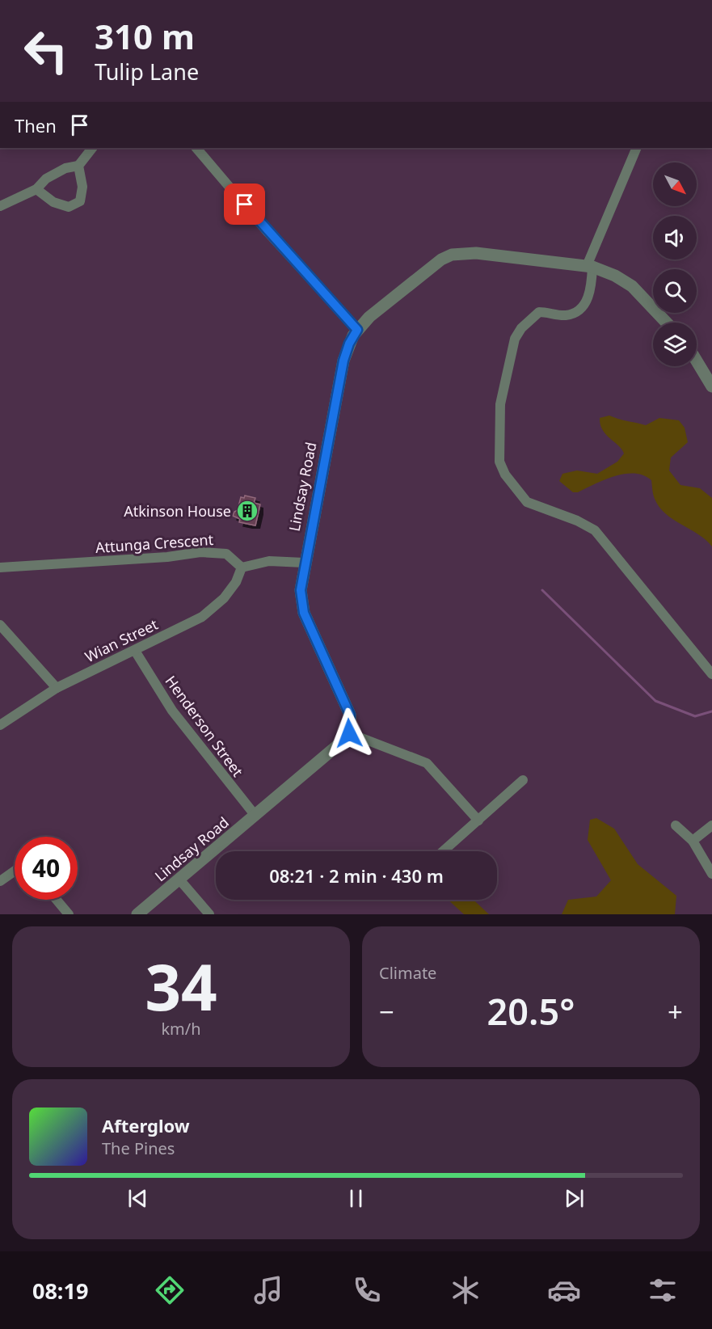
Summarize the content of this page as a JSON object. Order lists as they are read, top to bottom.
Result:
{
  "streets": {
    "street": [
      "Lindsay Road",
      "Attunga Crescent",
      "Wian Street",
      "Henderson Street"
    ]
  },
  "crossings": [
    ["Lindsay Road", "Henderson Street"],
    ["Attunga Crescent", "Wian Street"],
    ["Wian Street", "Henderson Street"]
  ],
  "places": {
    "building": ["Atkinson House"]
  },
  "north": "bottom right",
  "page": {
    "turn": ["310 m", "Tulip Lane"],
    "then": "Then",
    "limit": "40",
    "trip": "08:21 · 2 min · 430 m",
    "tile": [
      ["34", "km/h"],
      "Climate"
    ],
    "heat": ["−", "20.5°", "+"],
    "song": ["Afterglow", "The Pines"],
    "tabs": "08:19"
  }
}
